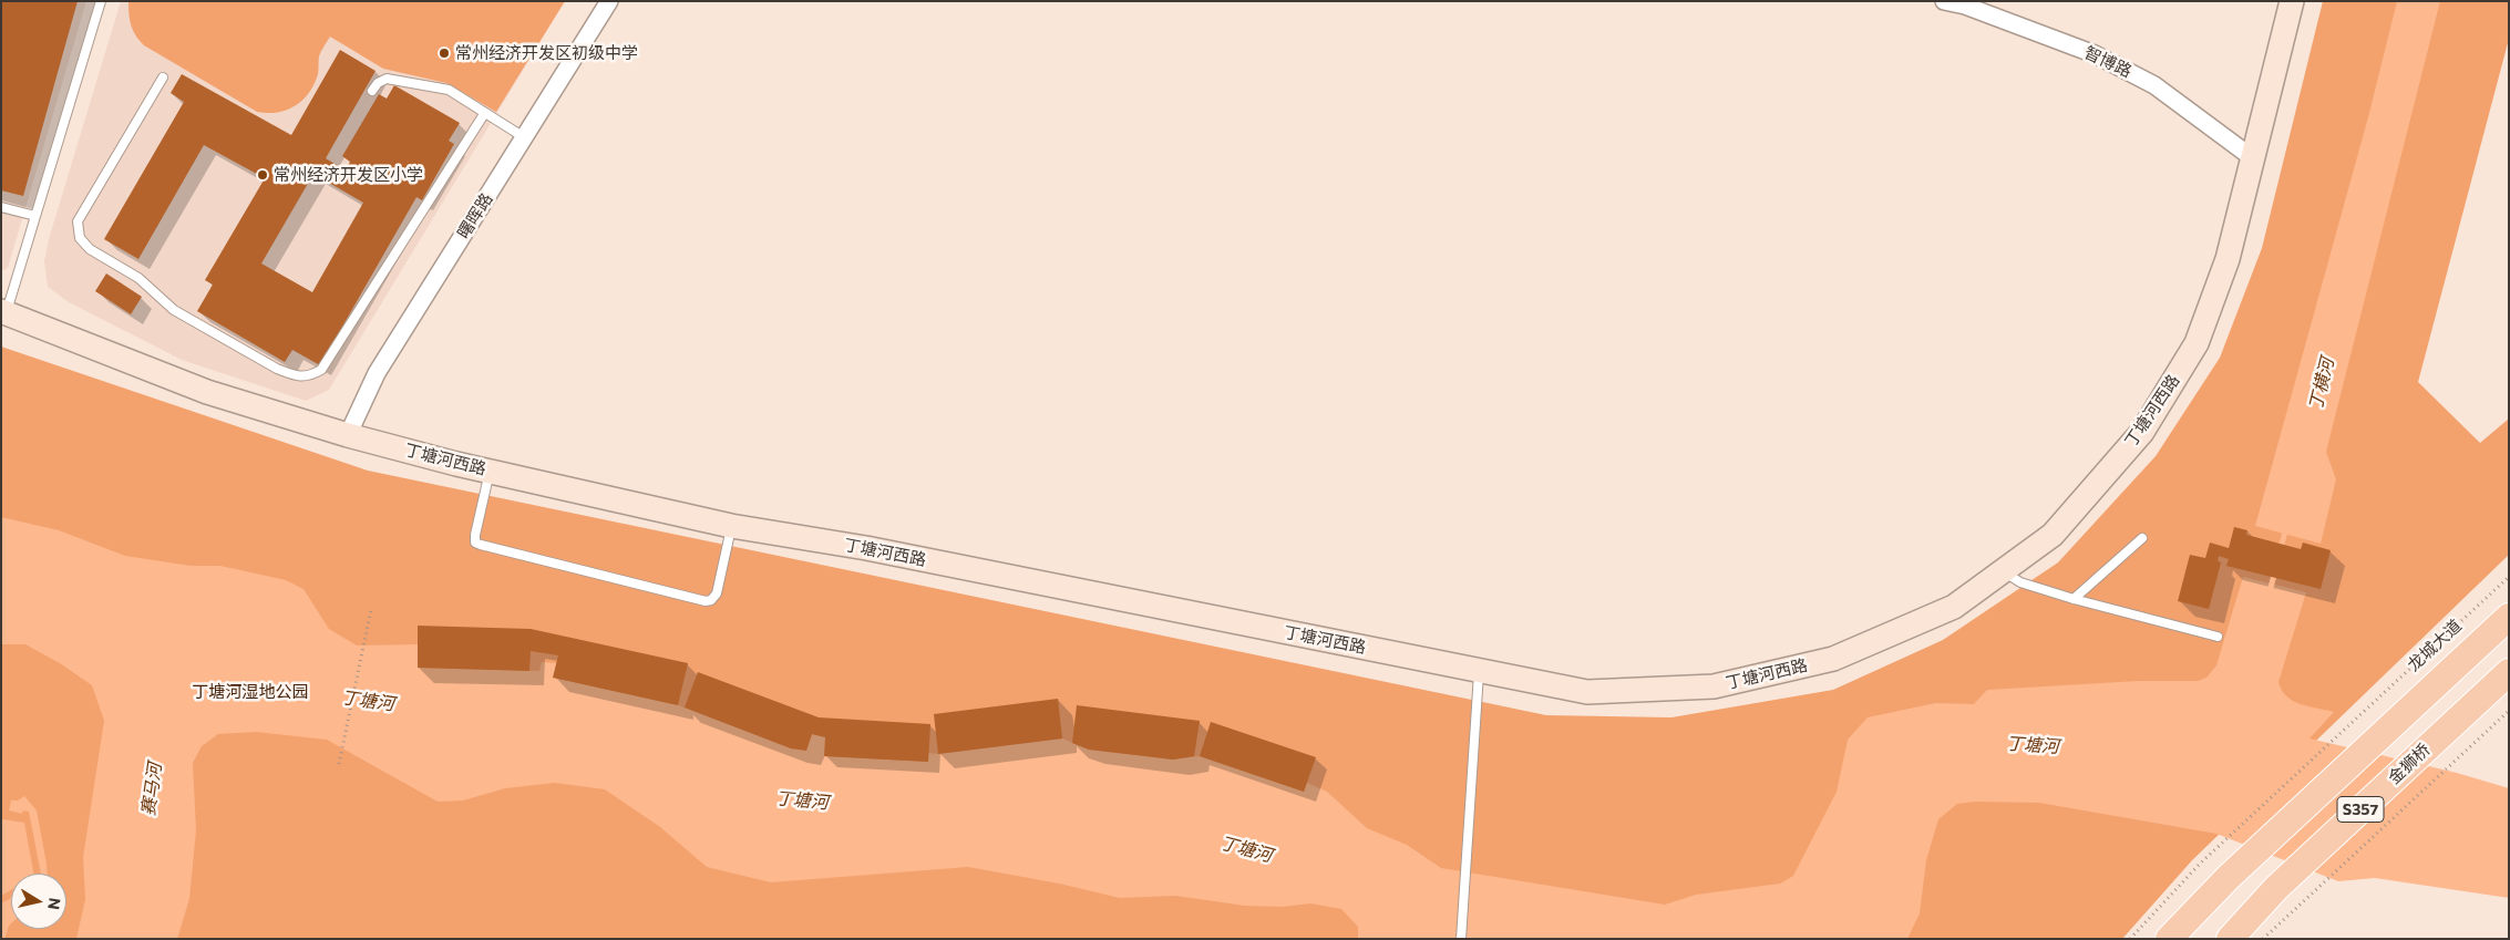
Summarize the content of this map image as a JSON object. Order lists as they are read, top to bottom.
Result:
{
  "streets": {
    "main road": ["龙城大道", "金狮桥", "S357"],
    "street": ["智博路", "曙晖路", "丁塘河西路"]
  },
  "crossings": [
    ["智博路", "丁塘河西路"],
    ["曙晖路", "丁塘河西路"]
  ],
  "water": ["丁横河", "丁塘河", "赛马河"],
  "parks": ["丁塘河湿地公园"],
  "places": ["常州经济开发区初级中学", "常州经济开发区小学"],
  "north": "right"
}
